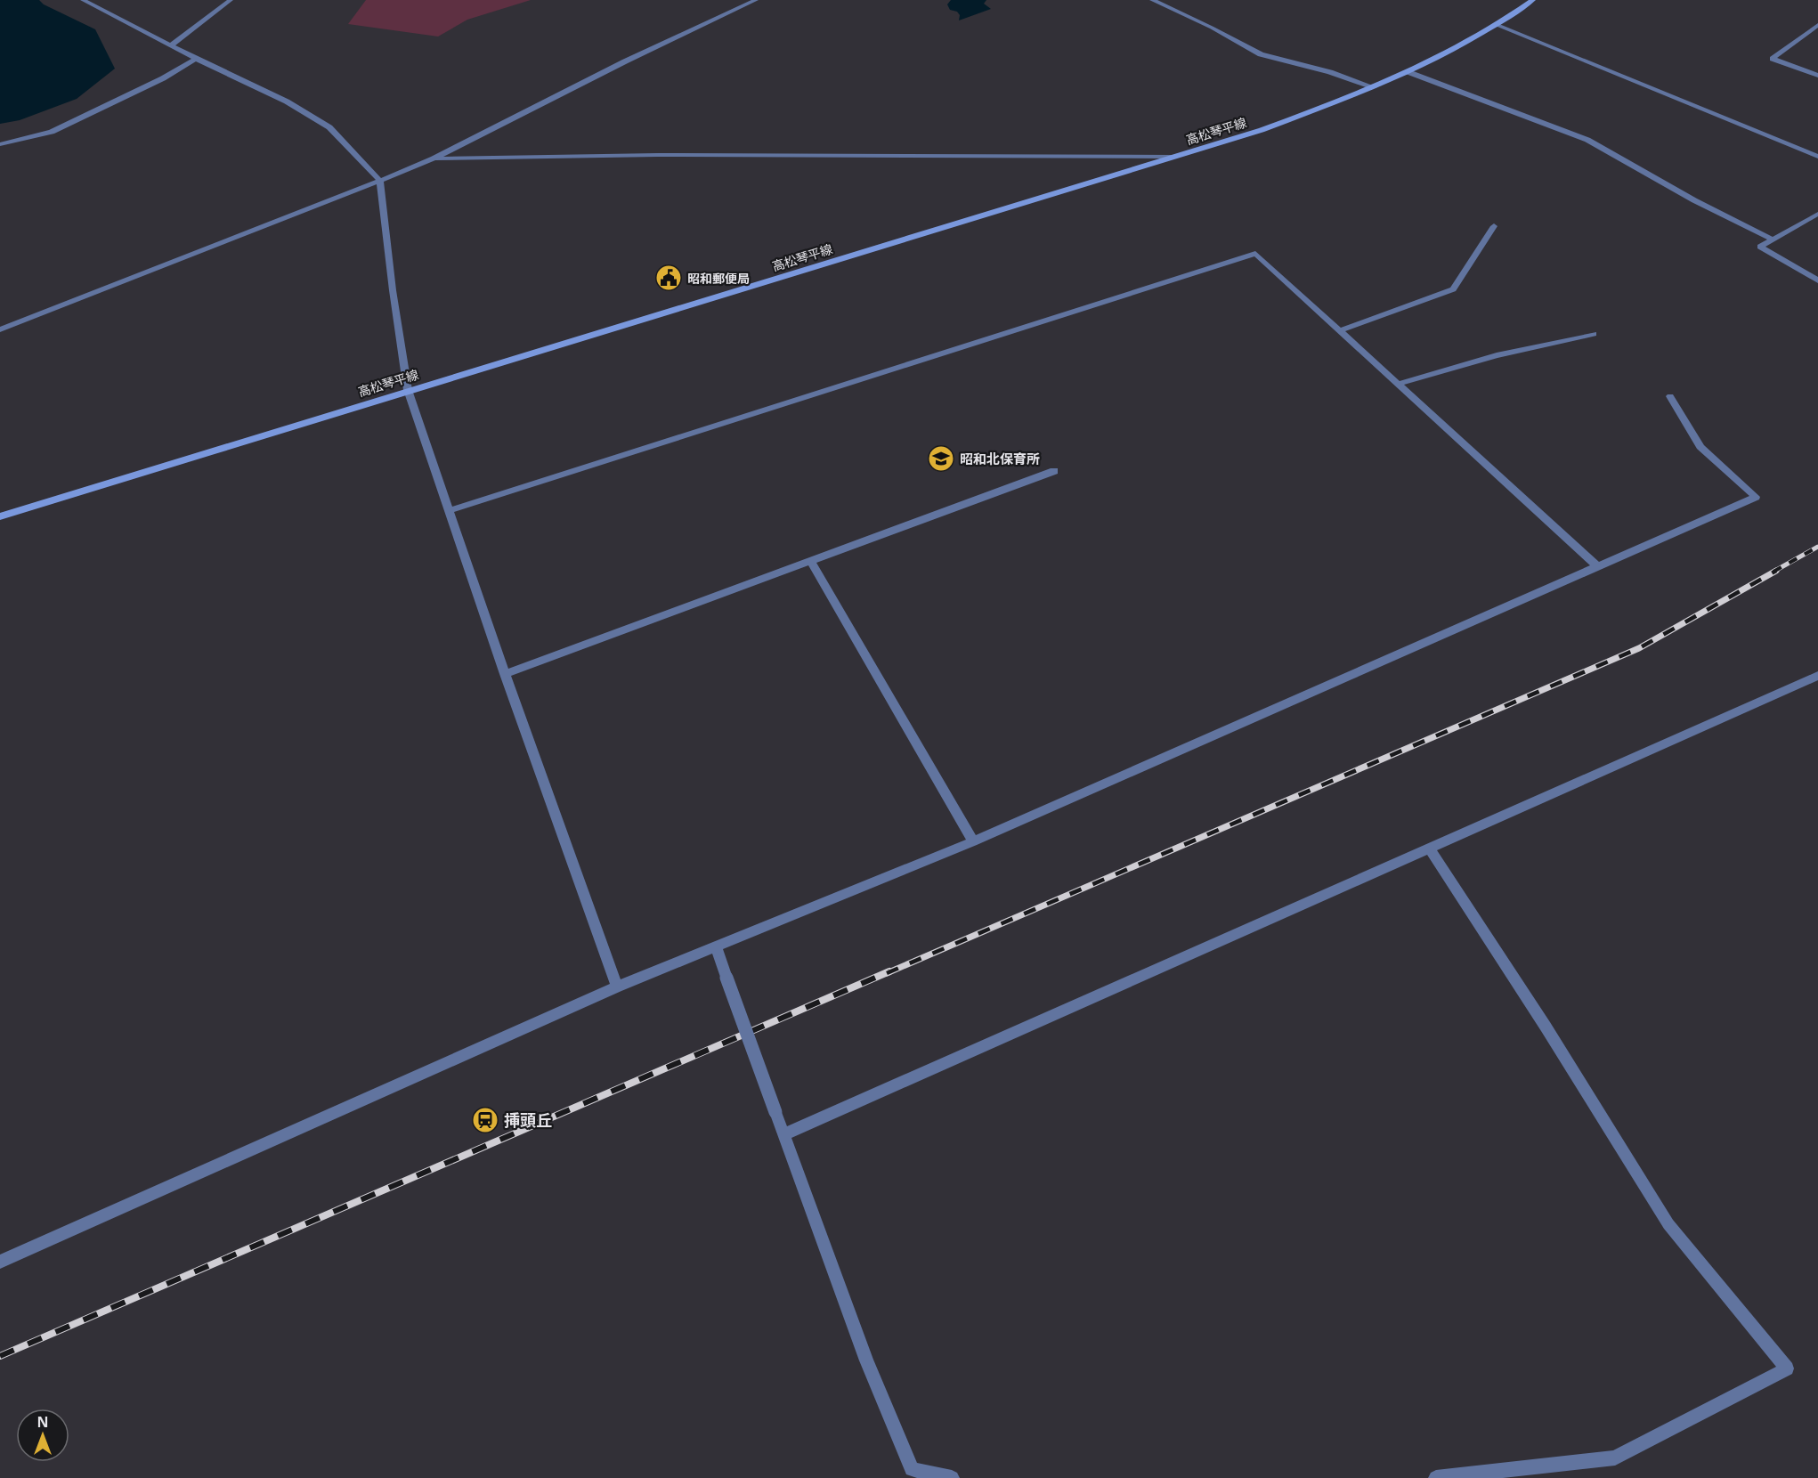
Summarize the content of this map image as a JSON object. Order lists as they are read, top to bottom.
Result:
{
  "streets": {
    "main road": ["高松琴平線"]
  },
  "places": {
    "public building": ["昭和郵便局"],
    "school or university": ["昭和北保育所"],
    "station": ["挿頭丘"]
  },
  "north": "top"
}
